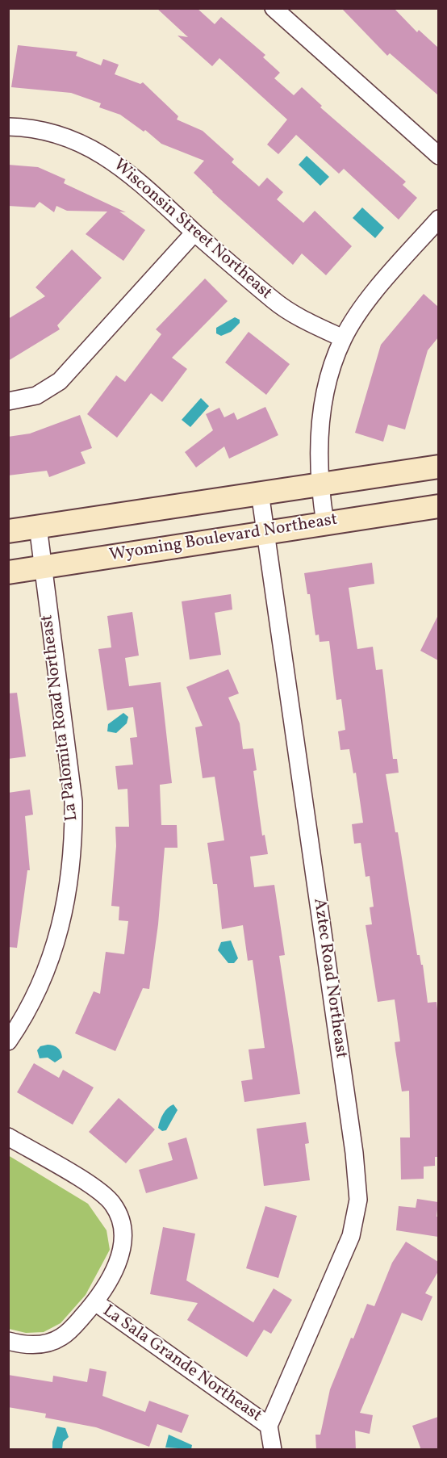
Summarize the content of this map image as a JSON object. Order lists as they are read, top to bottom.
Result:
{
  "streets": {
    "main road": ["Wyoming Boulevard Northeast"],
    "street": [
      "Wisconsin Street Northeast",
      "La Palomita Road Northeast",
      "Aztec Road Northeast",
      "La Sala Grande Northeast"
    ]
  },
  "crossings": [
    ["Wyoming Boulevard Northeast", "La Palomita Road Northeast"],
    ["Wyoming Boulevard Northeast", "Aztec Road Northeast"],
    ["Aztec Road Northeast", "La Sala Grande Northeast"]
  ]
}
